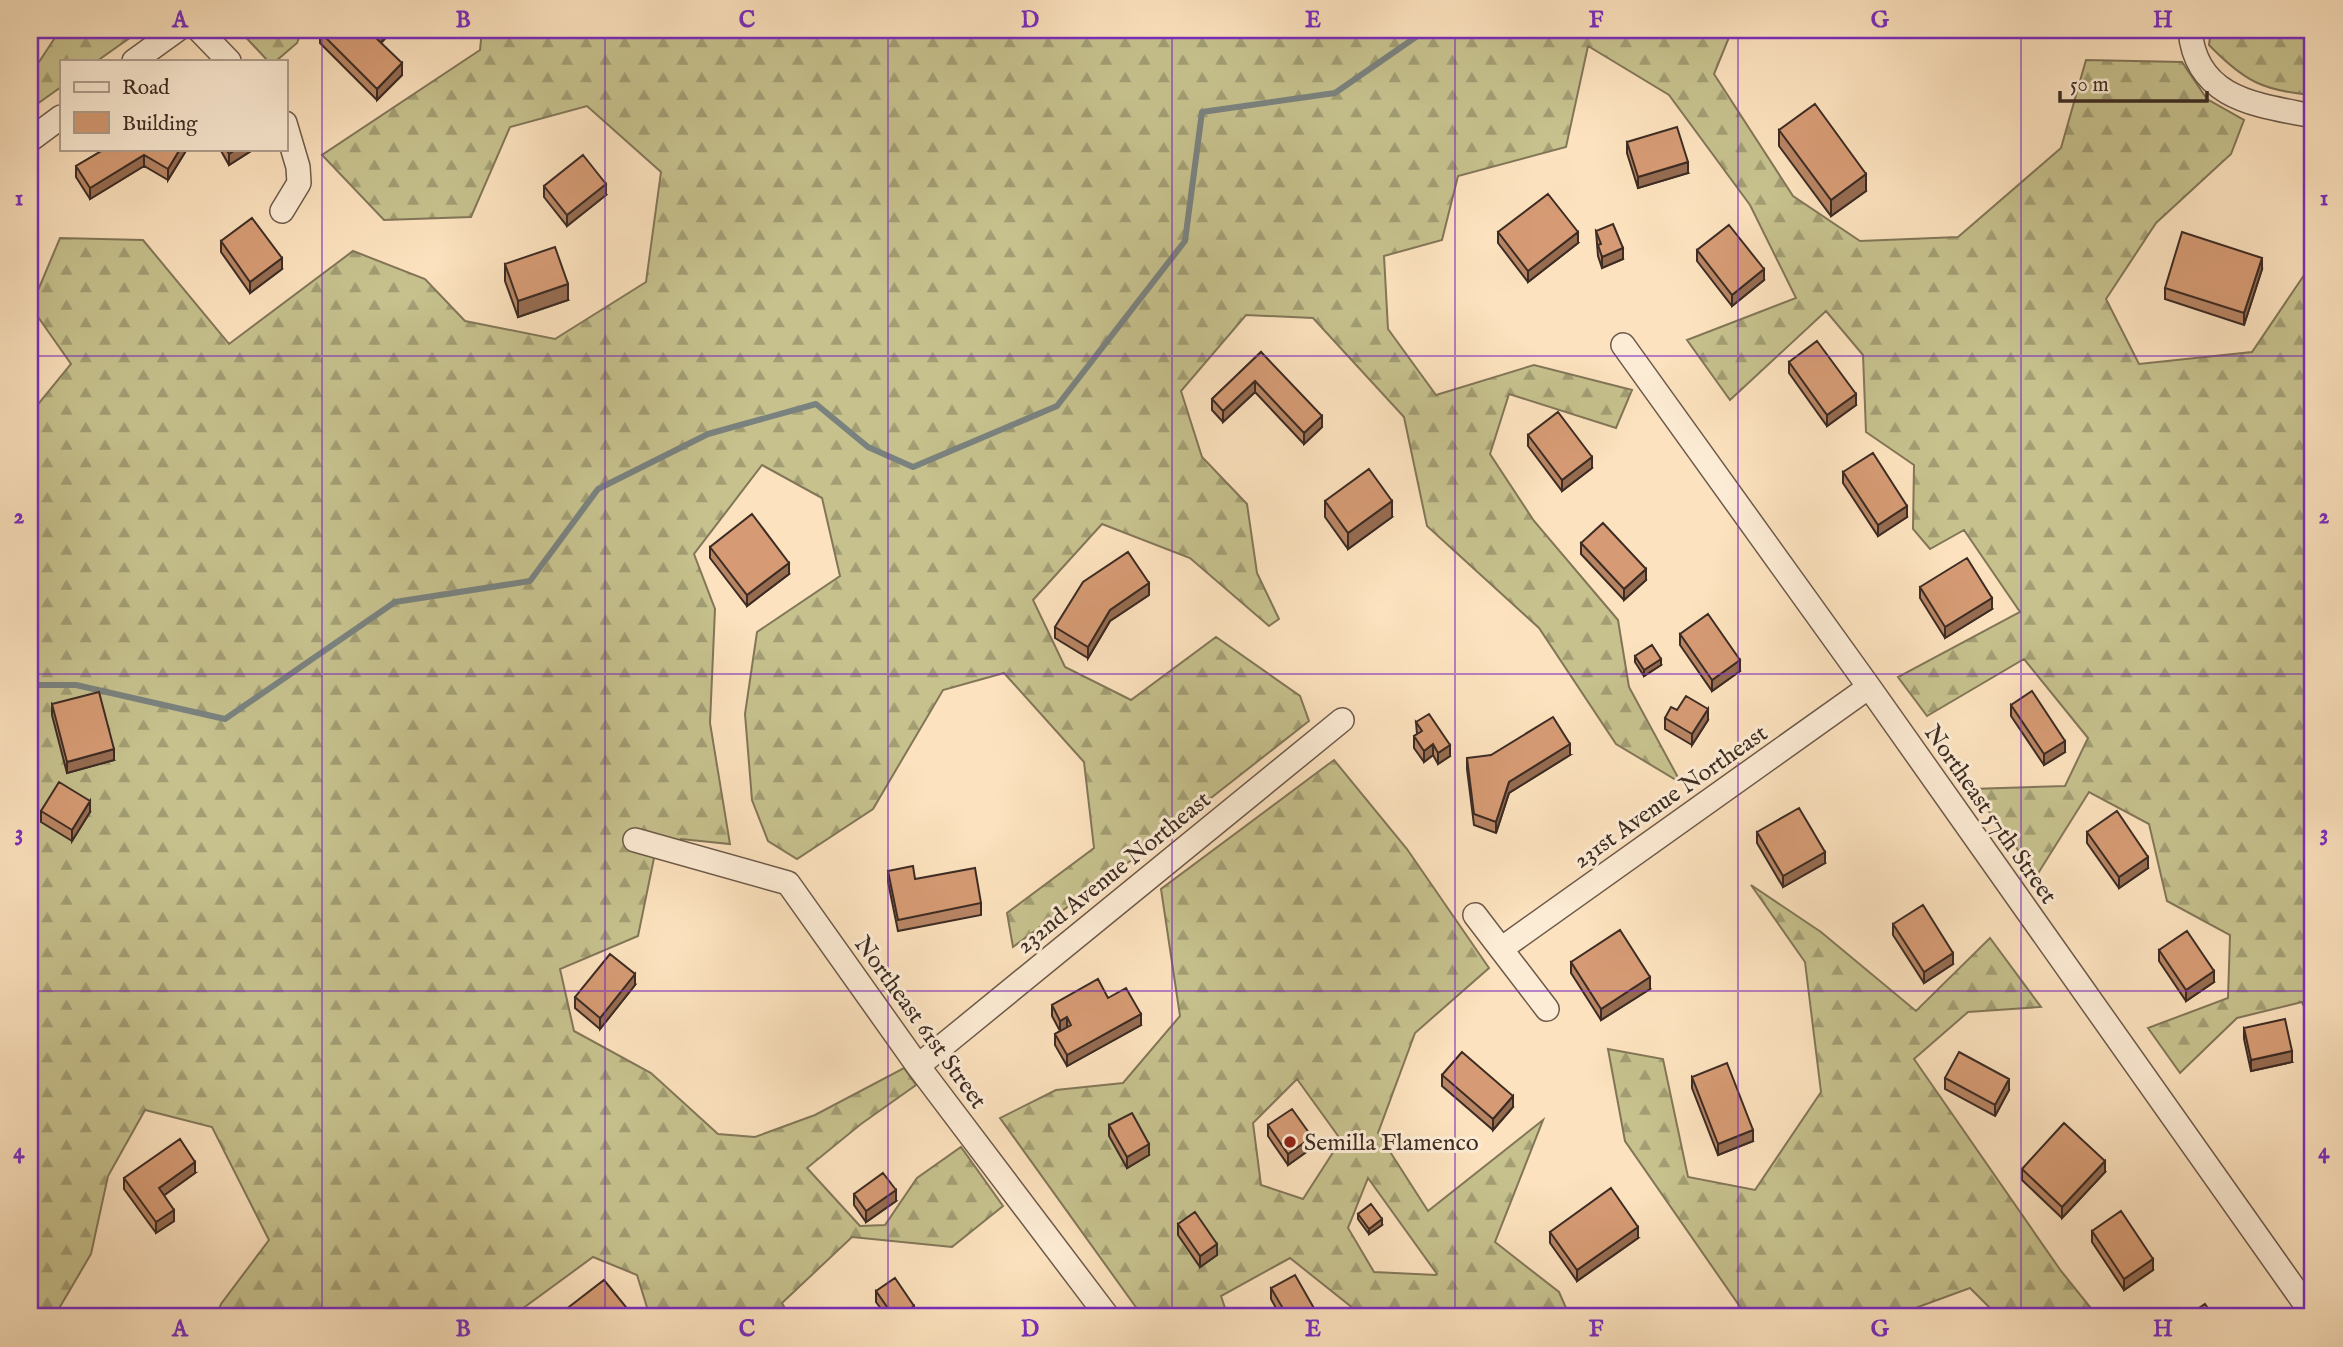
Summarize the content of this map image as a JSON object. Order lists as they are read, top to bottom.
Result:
{
  "streets": {
    "street": [
      "231st Avenue Northeast",
      "Northeast 57th Street",
      "232nd Avenue Northeast",
      "Northeast 61st Street"
    ]
  },
  "crossings": [
    ["231st Avenue Northeast", "Northeast 57th Street"],
    ["232nd Avenue Northeast", "Northeast 61st Street"]
  ],
  "places": ["Semilla Flamenco"],
  "legend": ["Road", "Building"],
  "scale_bar": "50 m",
  "grid": {
    "columns": [
      "A",
      "B",
      "C",
      "D",
      "E",
      "F",
      "G",
      "H"
    ],
    "rows": [
      "1",
      "2",
      "3",
      "4"
    ]
  }
}
